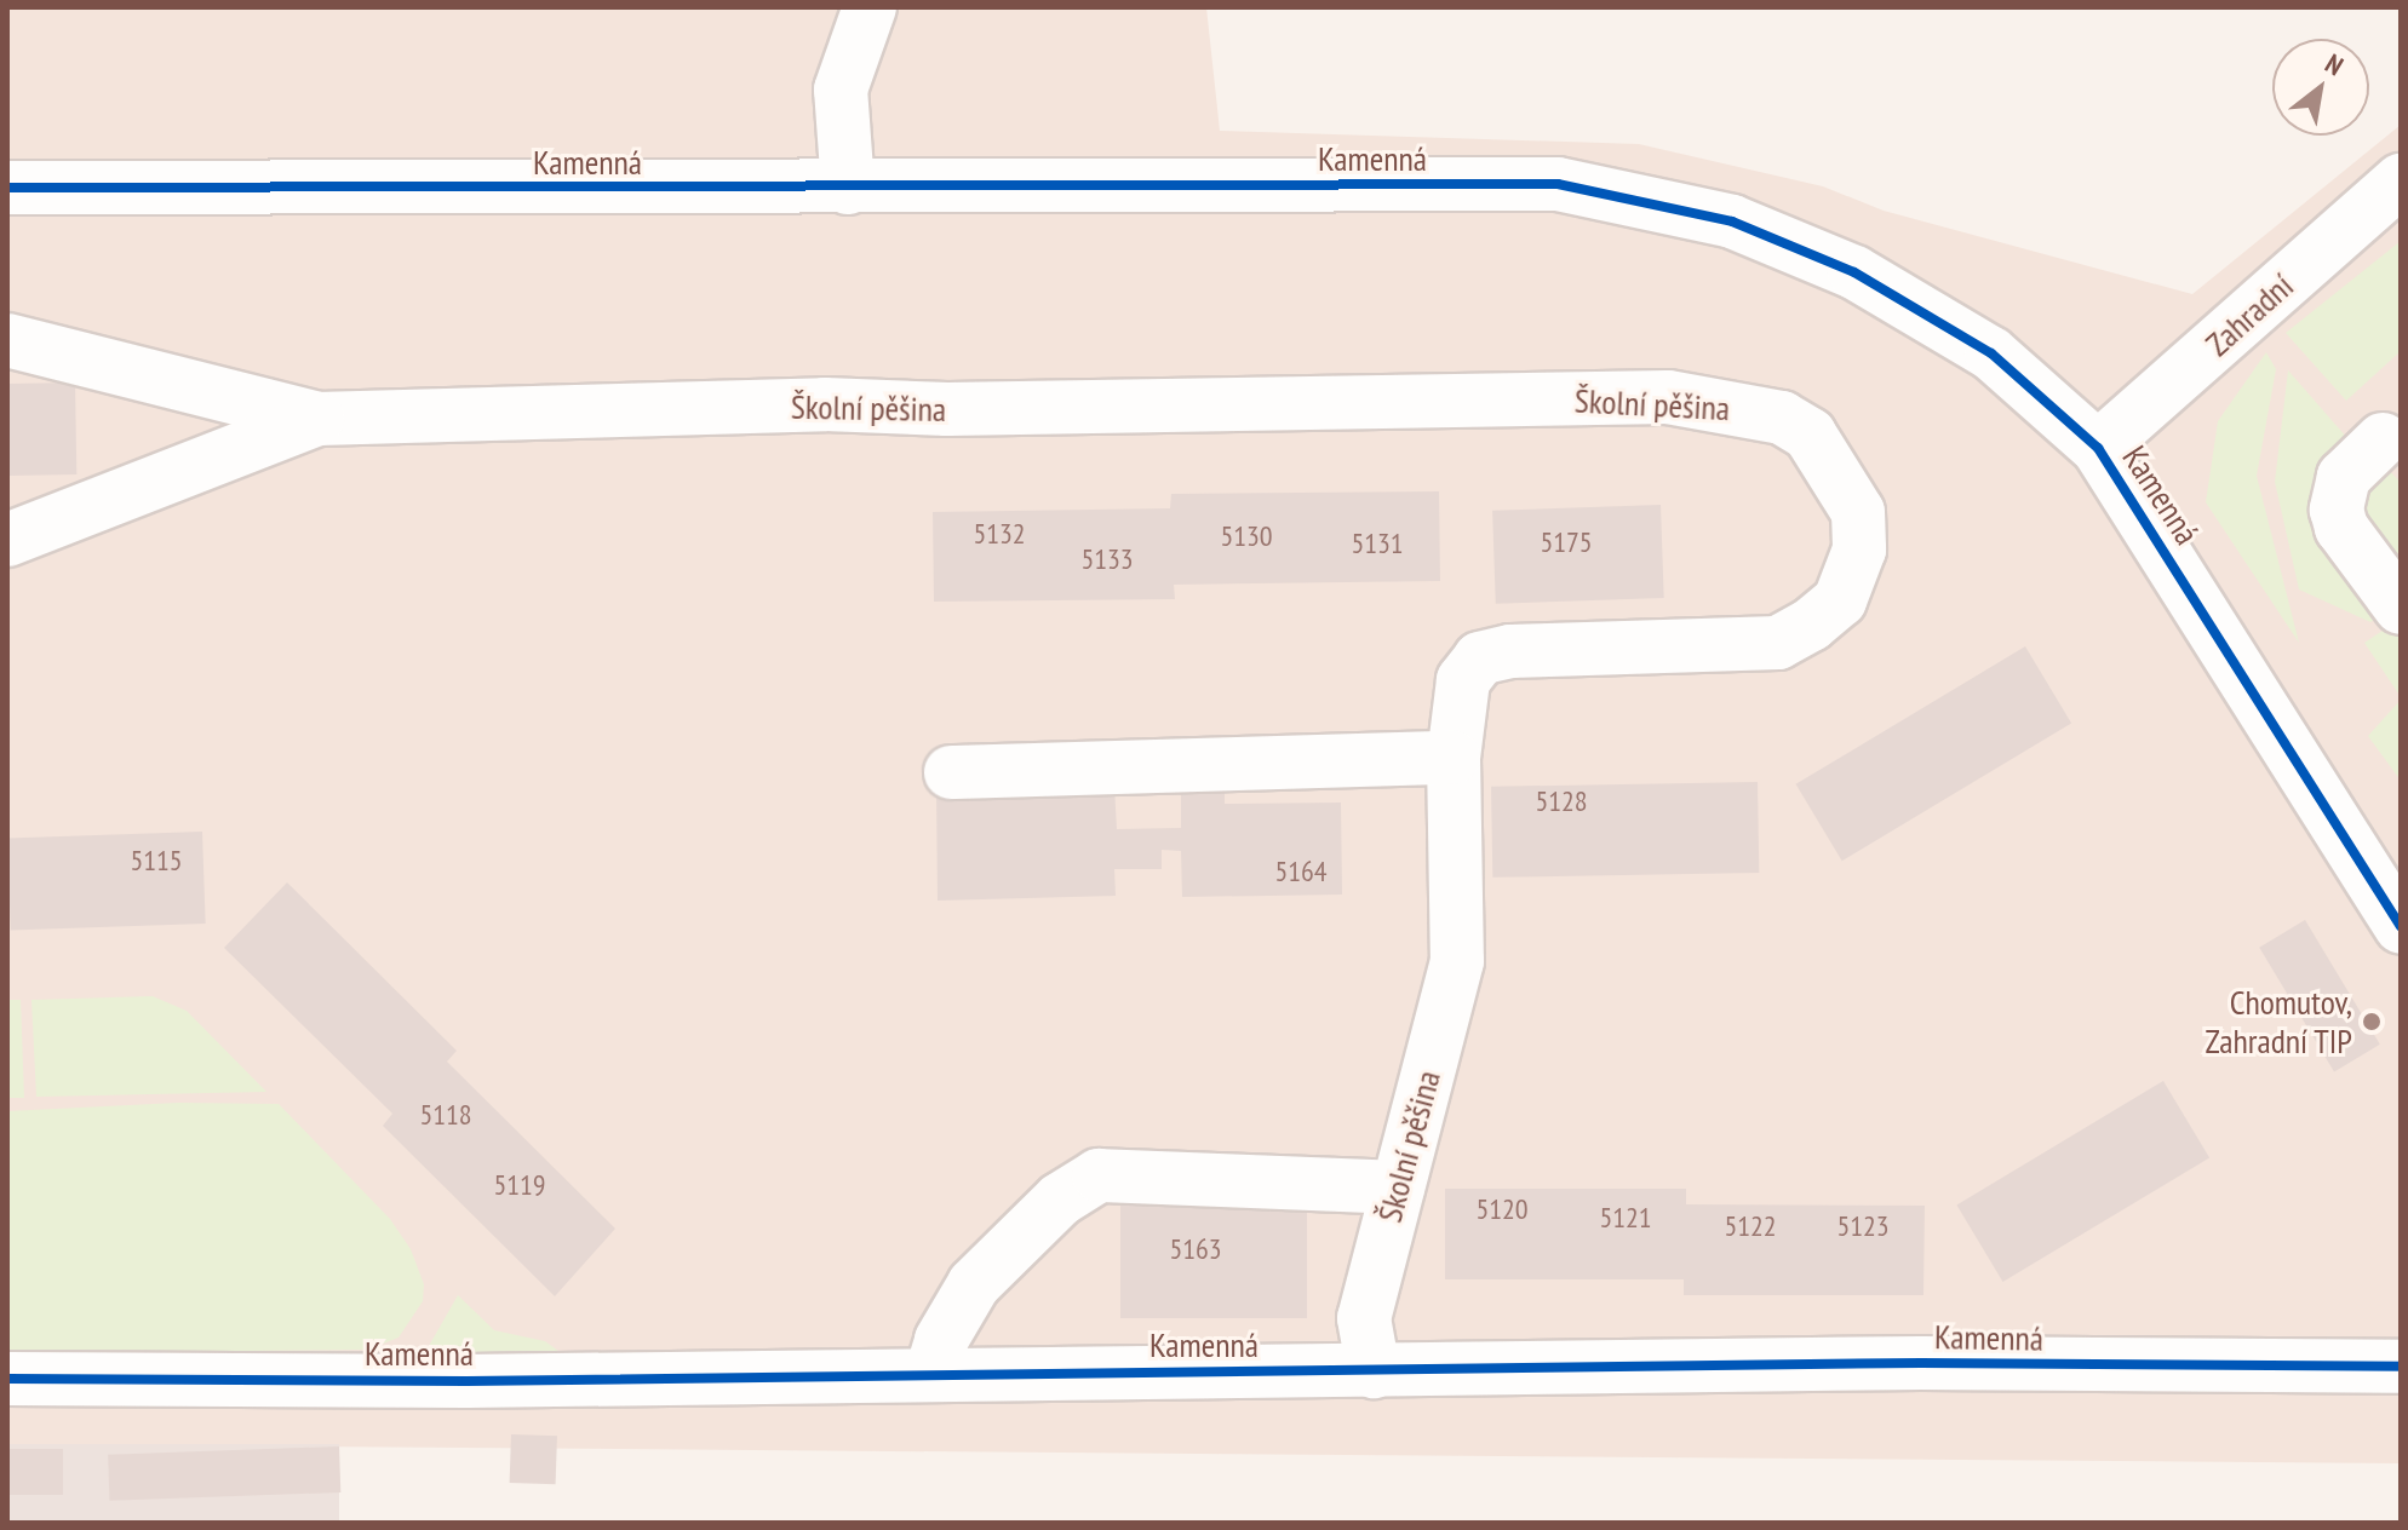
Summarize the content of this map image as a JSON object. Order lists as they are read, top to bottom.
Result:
{
  "streets": {
    "street": ["Kamenná", "Zahradní", "Školní pěšina"]
  },
  "crossings": [
    ["Kamenná", "Zahradní"],
    ["Kamenná", "Školní pěšina"]
  ],
  "places": ["Chomutov, Zahradní TIP"],
  "house_numbers": [
    "5132",
    "5130",
    "5175",
    "5131",
    "5133",
    "5128",
    "5115",
    "5164",
    "5118",
    "5119",
    "5120",
    "5121",
    "5122",
    "5123",
    "5163"
  ],
  "north": "top right"
}
